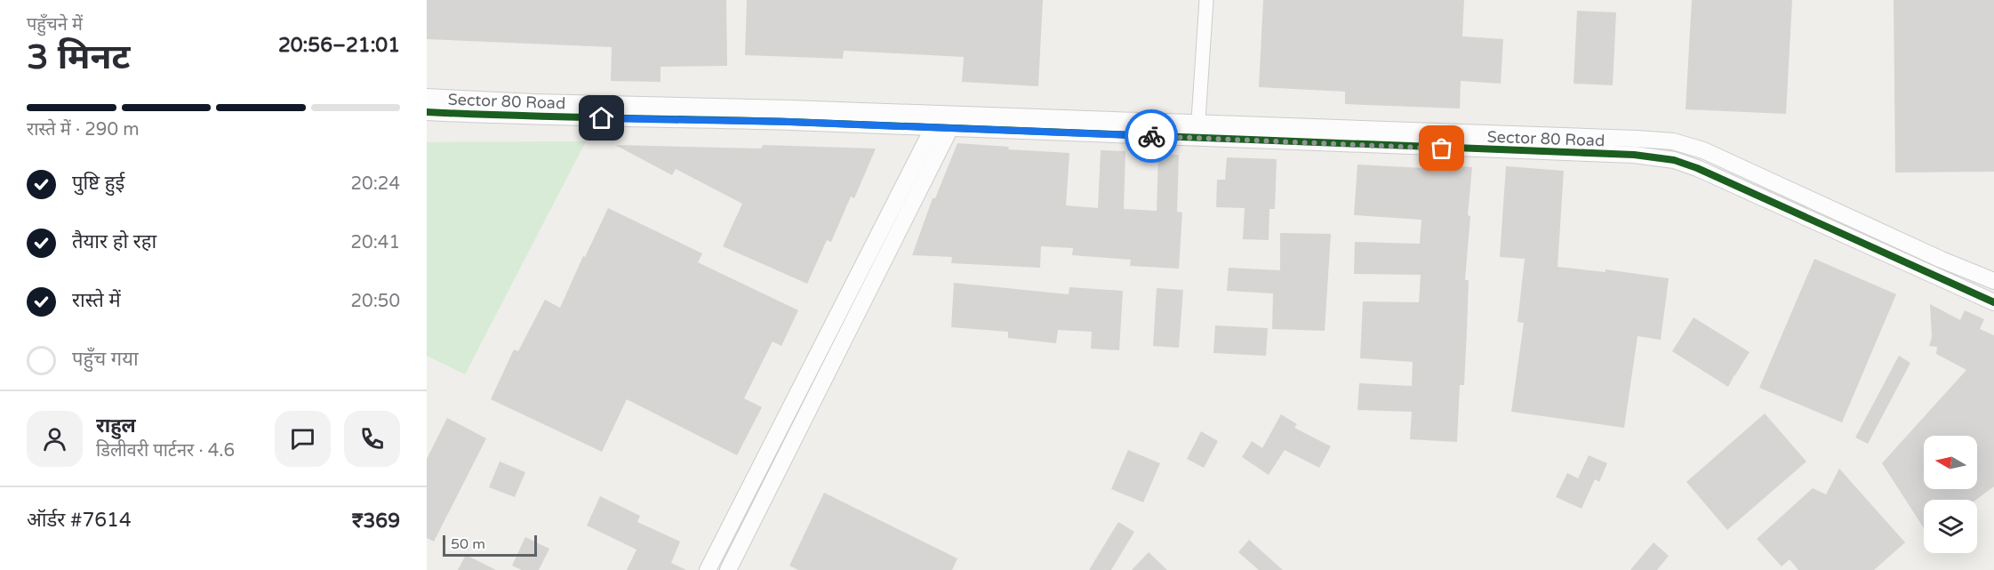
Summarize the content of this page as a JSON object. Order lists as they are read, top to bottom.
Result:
{
  "streets": {
    "street": ["Sector 80 Road"]
  },
  "scale_bar": "50 m",
  "north": "left",
  "page": {
    "heading": ["3 मिनट", "पहुँचने में", "20:56–21:01"],
    "panel": [
      "राहुल",
      "डिलीवरी पार्टनर · 4.6",
      "ऑर्डर #7614",
      "₹369"
    ],
    "bar": "रास्ते में · 290 m",
    "list": [
      ["पुष्टि हुई", "20:24"],
      ["तैयार हो रहा", "20:41"],
      ["रास्ते में", "20:50"],
      "पहुँच गया"
    ],
    "scale": "50 m"
  }
}
